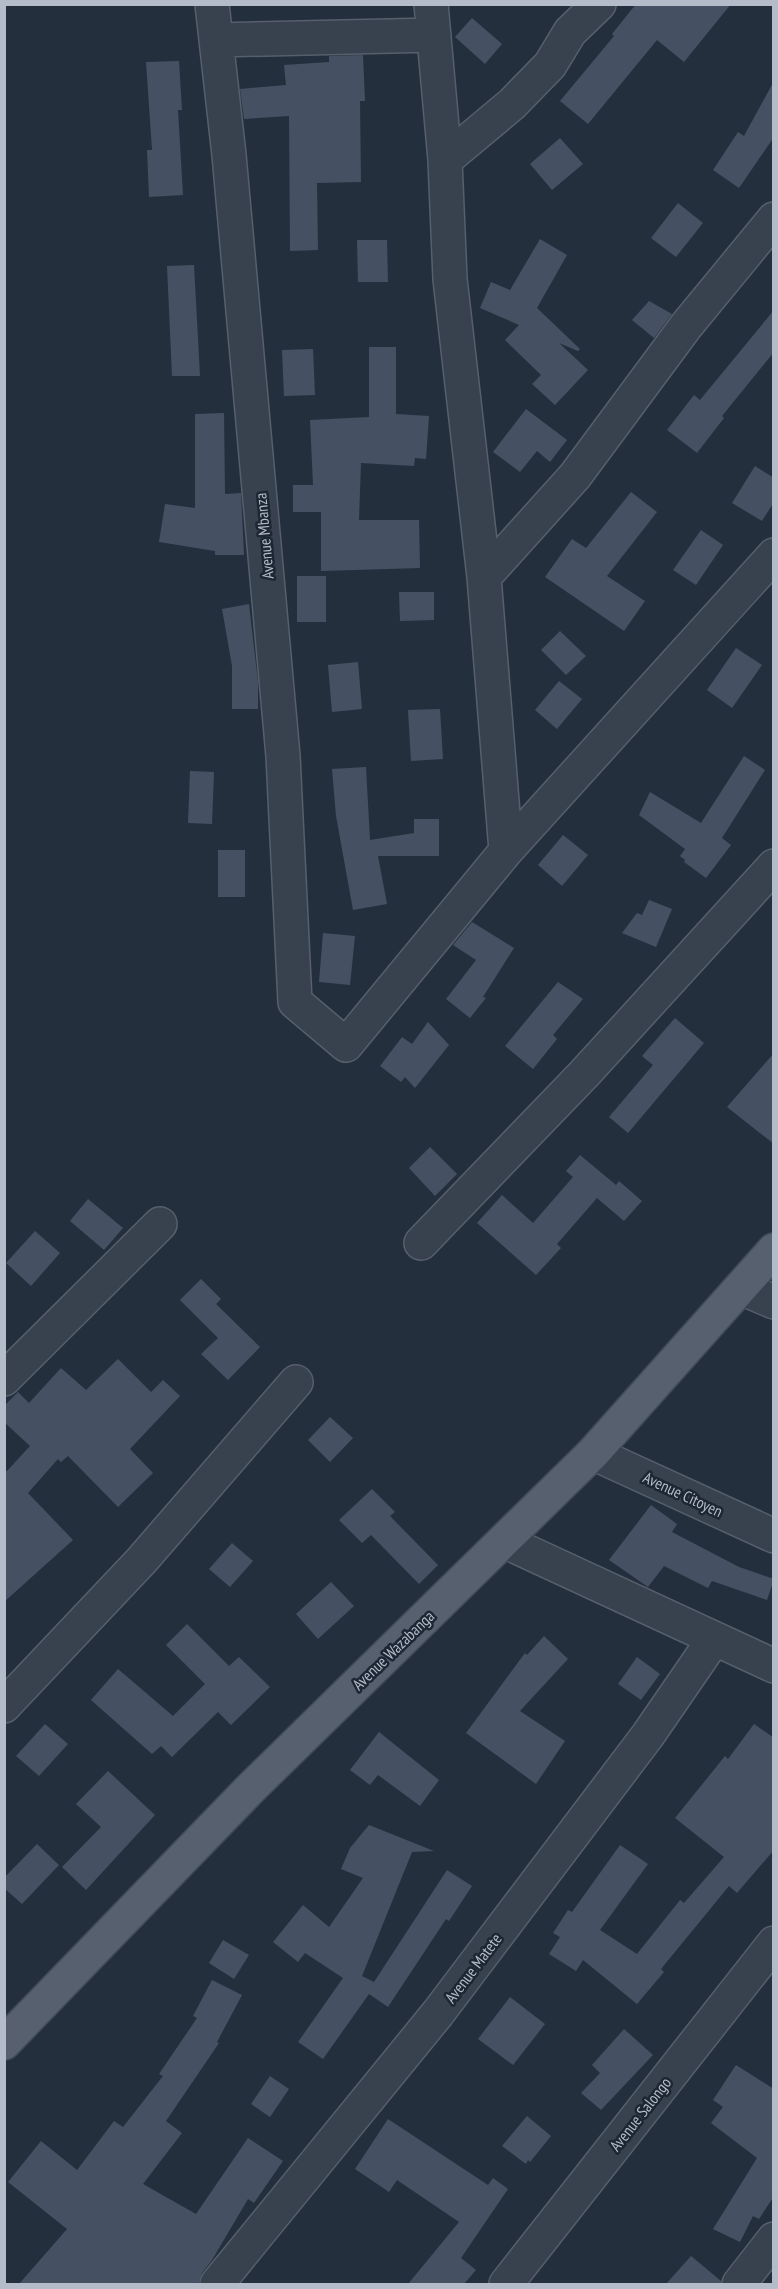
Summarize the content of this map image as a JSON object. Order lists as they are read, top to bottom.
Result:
{
  "streets": {
    "main road": ["Avenue Wazabanga"],
    "street": [
      "Avenue Mbanza",
      "Avenue Citoyen",
      "Avenue Matete",
      "Avenue Salongo"
    ]
  },
  "crossings": [
    ["Avenue Citoyen", "Avenue Wazabanga"]
  ]
}
